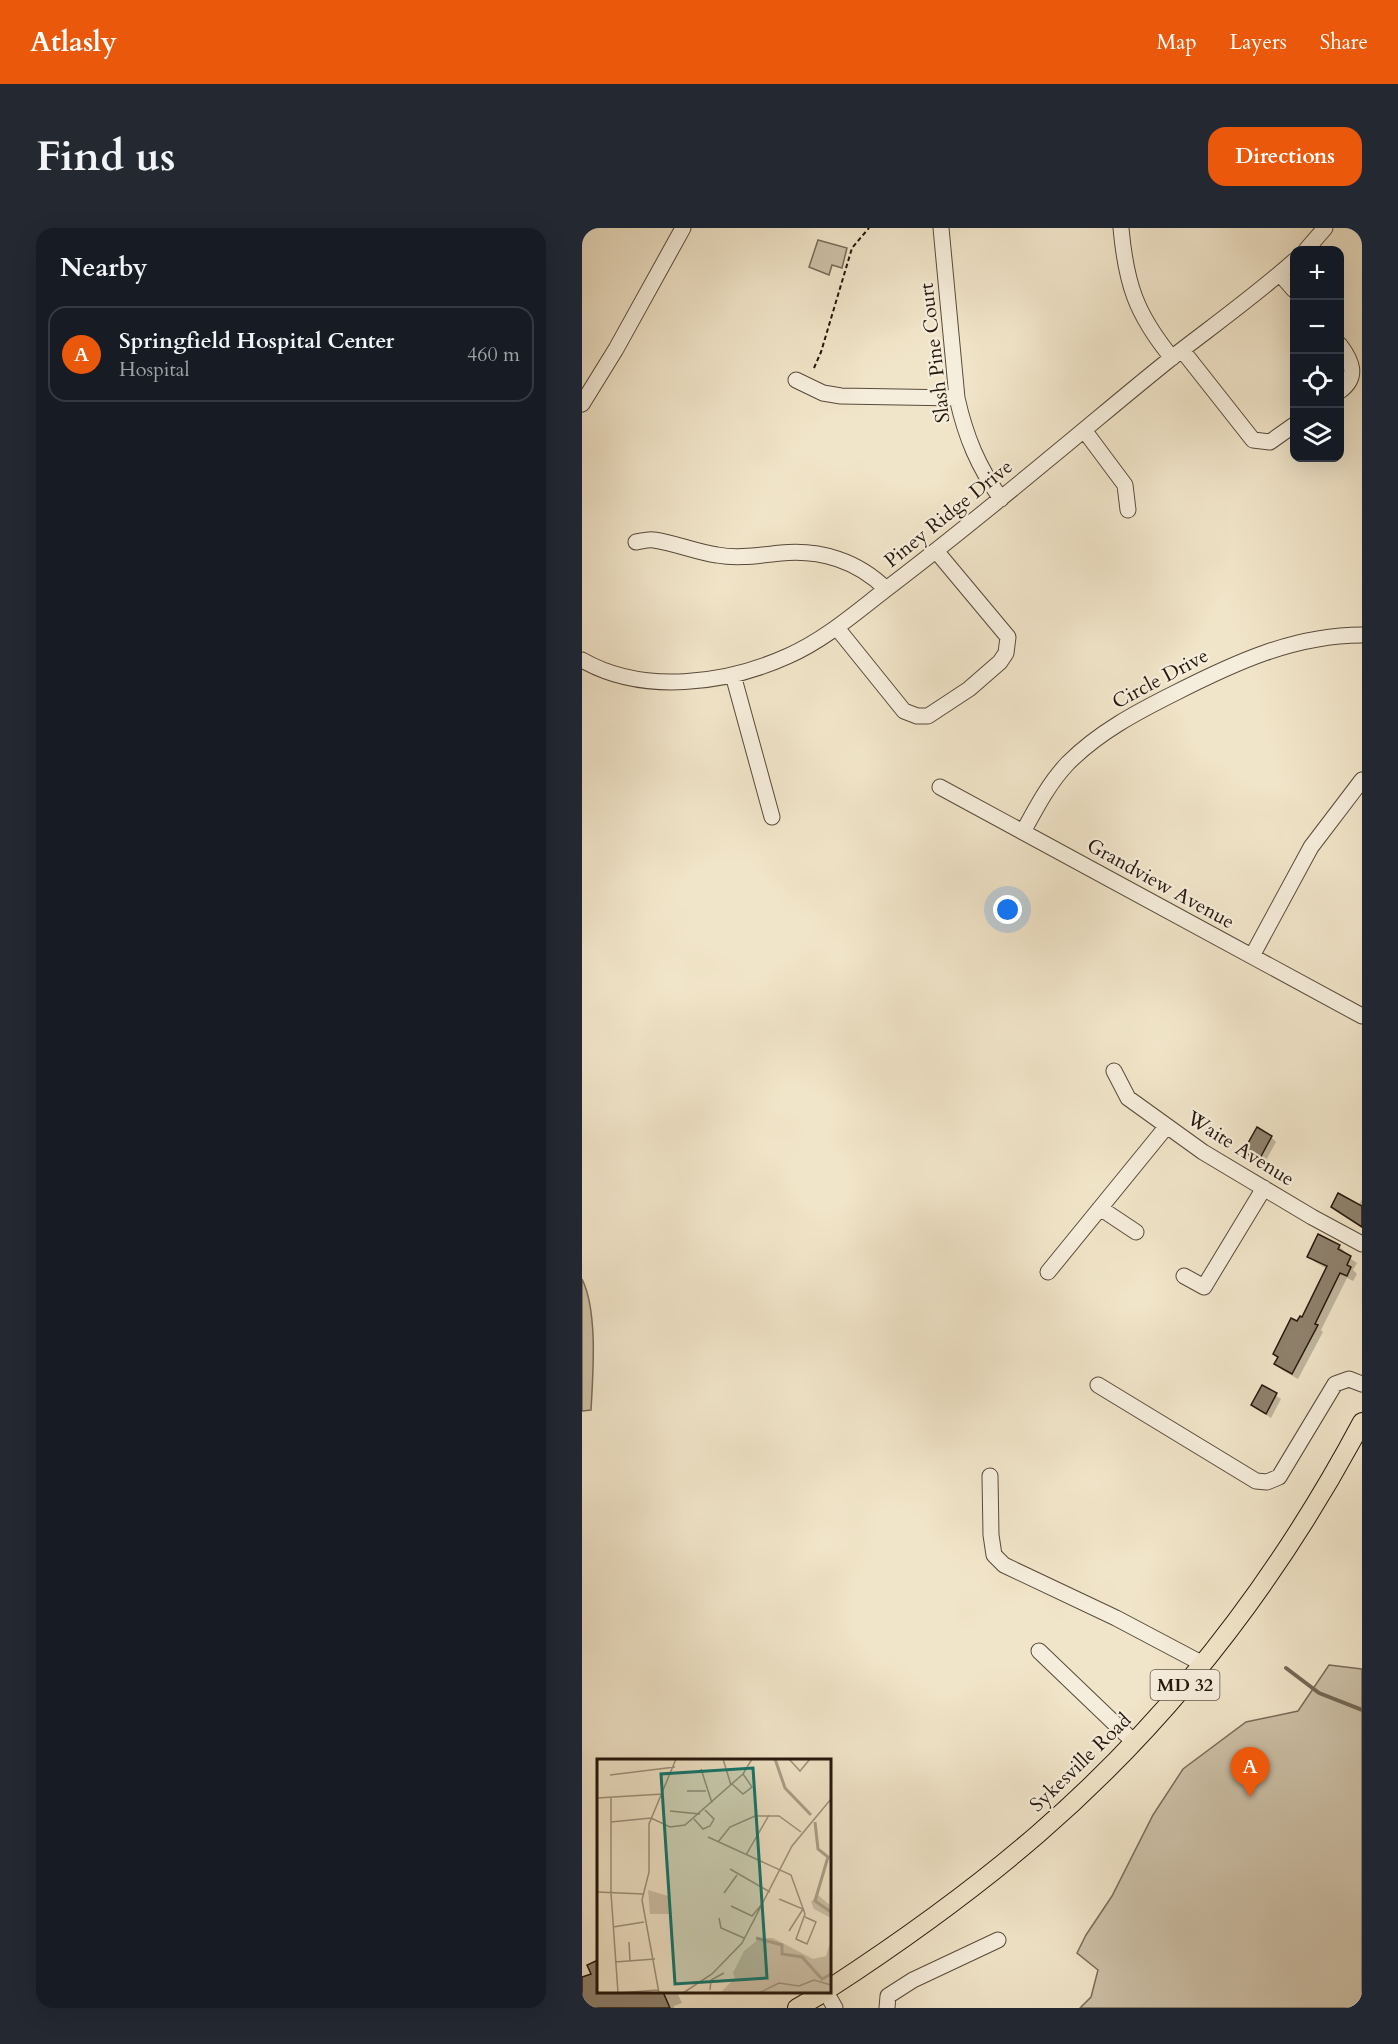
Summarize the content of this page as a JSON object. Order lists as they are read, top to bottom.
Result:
{
  "streets": {
    "main road": ["MD 32", "Sykesville Road"],
    "street": [
      "Slash Pine Court",
      "Piney Ridge Drive",
      "Circle Drive",
      "Grandview Avenue",
      "Waite Avenue"
    ]
  },
  "crossings": [
    ["Slash Pine Court", "Piney Ridge Drive"],
    ["Circle Drive", "Grandview Avenue"]
  ],
  "page": {
    "header": "Atlasly",
    "nav": ["Map", "Layers", "Share"],
    "buttons": "Directions",
    "title": "Find us",
    "heading": "Nearby",
    "map_buttons": ["+", "−"],
    "list": [
      {
        "mark": "A",
        "name": "Springfield Hospital Center",
        "note": "Hospital",
        "value": "460 m"
      }
    ],
    "pins": "A"
  }
}
